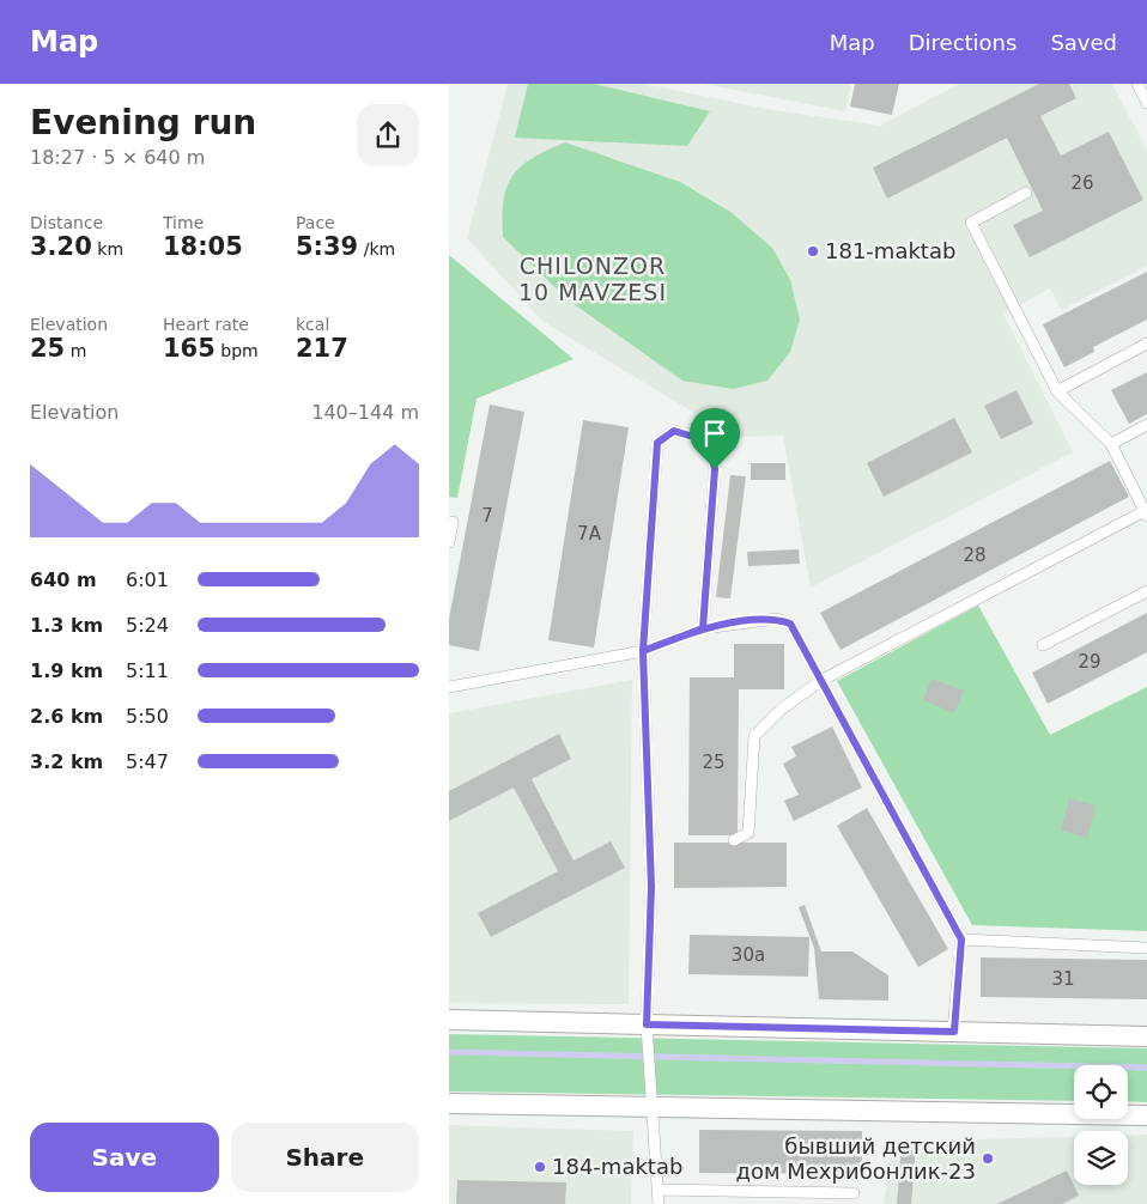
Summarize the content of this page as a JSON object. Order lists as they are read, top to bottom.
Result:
{
  "districts": ["CHILONZOR 10 MAVZESI"],
  "places": ["181-maktab", "бывший детский дом Мехрибонлик-23", "184-maktab"],
  "house_numbers": [
    "26",
    "7",
    "7А",
    "28",
    "29",
    "25",
    "30a",
    "31"
  ],
  "page": {
    "header": "Map",
    "nav": ["Map", "Directions", "Saved"],
    "heading": ["Evening run", "18:27 · 5 × 640 m"],
    "stats": [
      ["Distance", "3.20 km"],
      ["Time", "18:05"],
      ["Pace", "5:39 /km"],
      ["Elevation", "25 m"],
      ["Heart rate", "165 bpm"],
      ["kcal", "217"]
    ],
    "chart": ["Elevation", "140–144 m"],
    "list": [
      {
        "name": "640 m",
        "note": "6:01"
      },
      {
        "name": "1.3 km",
        "note": "5:24"
      },
      {
        "name": "1.9 km",
        "note": "5:11"
      },
      {
        "name": "2.6 km",
        "note": "5:50"
      },
      {
        "name": "3.2 km",
        "note": "5:47"
      }
    ],
    "buttons": ["Save", "Share"]
  }
}
